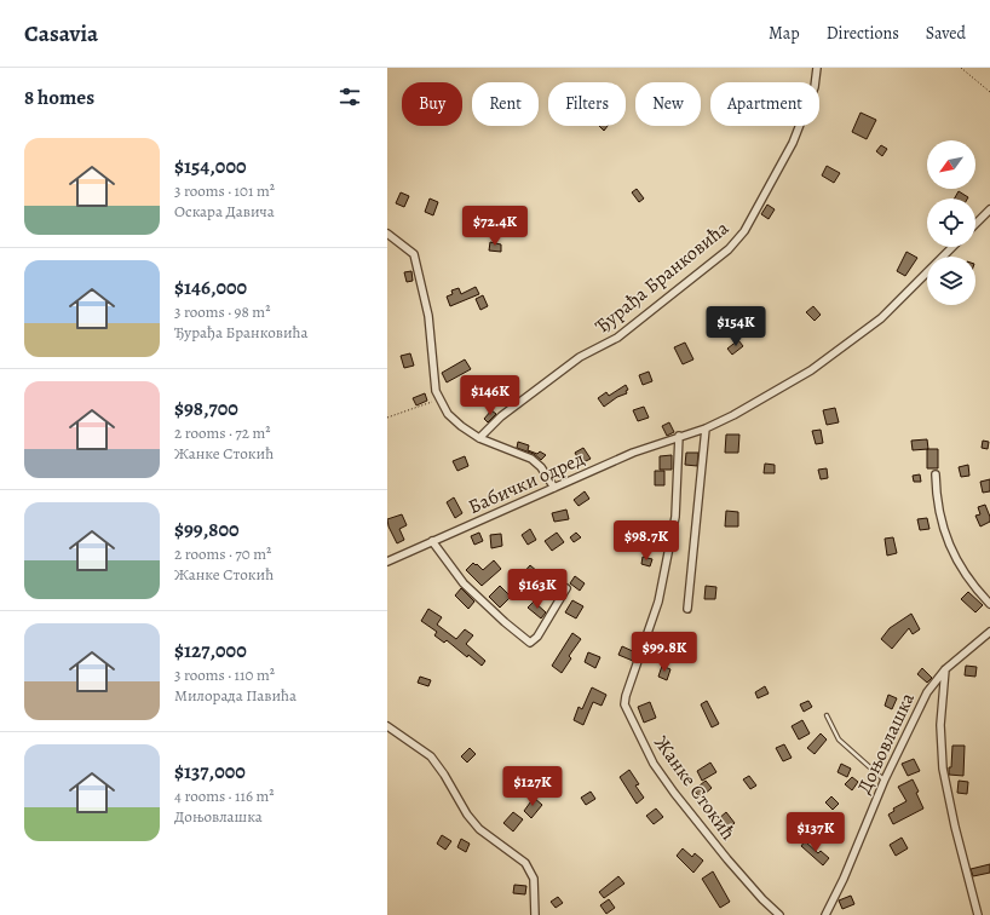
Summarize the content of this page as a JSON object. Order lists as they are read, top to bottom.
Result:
{
  "streets": {
    "street": [
      "Ђурађа Бранковића",
      "Бабички одред",
      "Доњовлашка",
      "Жанке Стокић"
    ]
  },
  "crossings": [
    ["Бабички одред", "Жанке Стокић"]
  ],
  "north": "bottom left",
  "page": {
    "header": "Casavia",
    "nav": ["Map", "Directions", "Saved"],
    "heading": "8 homes",
    "chip": [
      "Buy",
      "Rent",
      "Filters",
      "New",
      "Apartment"
    ],
    "list": [
      {
        "name": "$154,000",
        "note": "3 rooms · 101 m² · Оскара Давича"
      },
      {
        "name": "$146,000",
        "note": "3 rooms · 98 m² · Ђурађа Бранковића"
      },
      {
        "name": "$98,700",
        "note": "2 rooms · 72 m² · Жанке Стокић"
      },
      {
        "name": "$99,800",
        "note": "2 rooms · 70 m² · Жанке Стокић"
      },
      {
        "name": "$127,000",
        "note": "3 rooms · 110 m² · Милорада Павића"
      },
      {
        "name": "$137,000",
        "note": "4 rooms · 116 m² · Доњовлашка"
      }
    ],
    "price": [
      "$72.4K",
      "$154K",
      "$146K",
      "$98.7K",
      "$163K",
      "$99.8K",
      "$127K",
      "$137K"
    ]
  }
}
